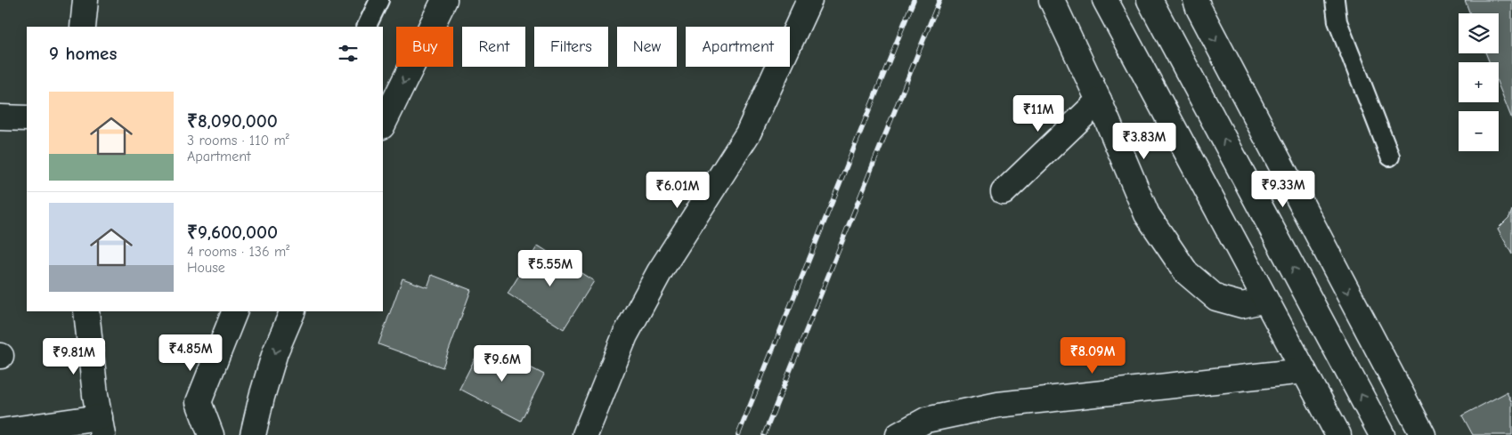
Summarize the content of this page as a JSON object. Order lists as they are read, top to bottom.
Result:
{
  "page": {
    "map_buttons": ["+", "−"],
    "chip": [
      "Buy",
      "Rent",
      "Filters",
      "New",
      "Apartment"
    ],
    "heading": "9 homes",
    "list": [
      {
        "name": "₹8,090,000",
        "note": "3 rooms · 110 m² · Apartment"
      },
      {
        "name": "₹9,600,000",
        "note": "4 rooms · 136 m² · House"
      }
    ],
    "price": [
      "₹11M",
      "₹3.83M",
      "₹9.33M",
      "₹6.01M",
      "₹5.55M",
      "₹4.85M",
      "₹8.09M",
      "₹9.81M",
      "₹9.6M"
    ]
  }
}
